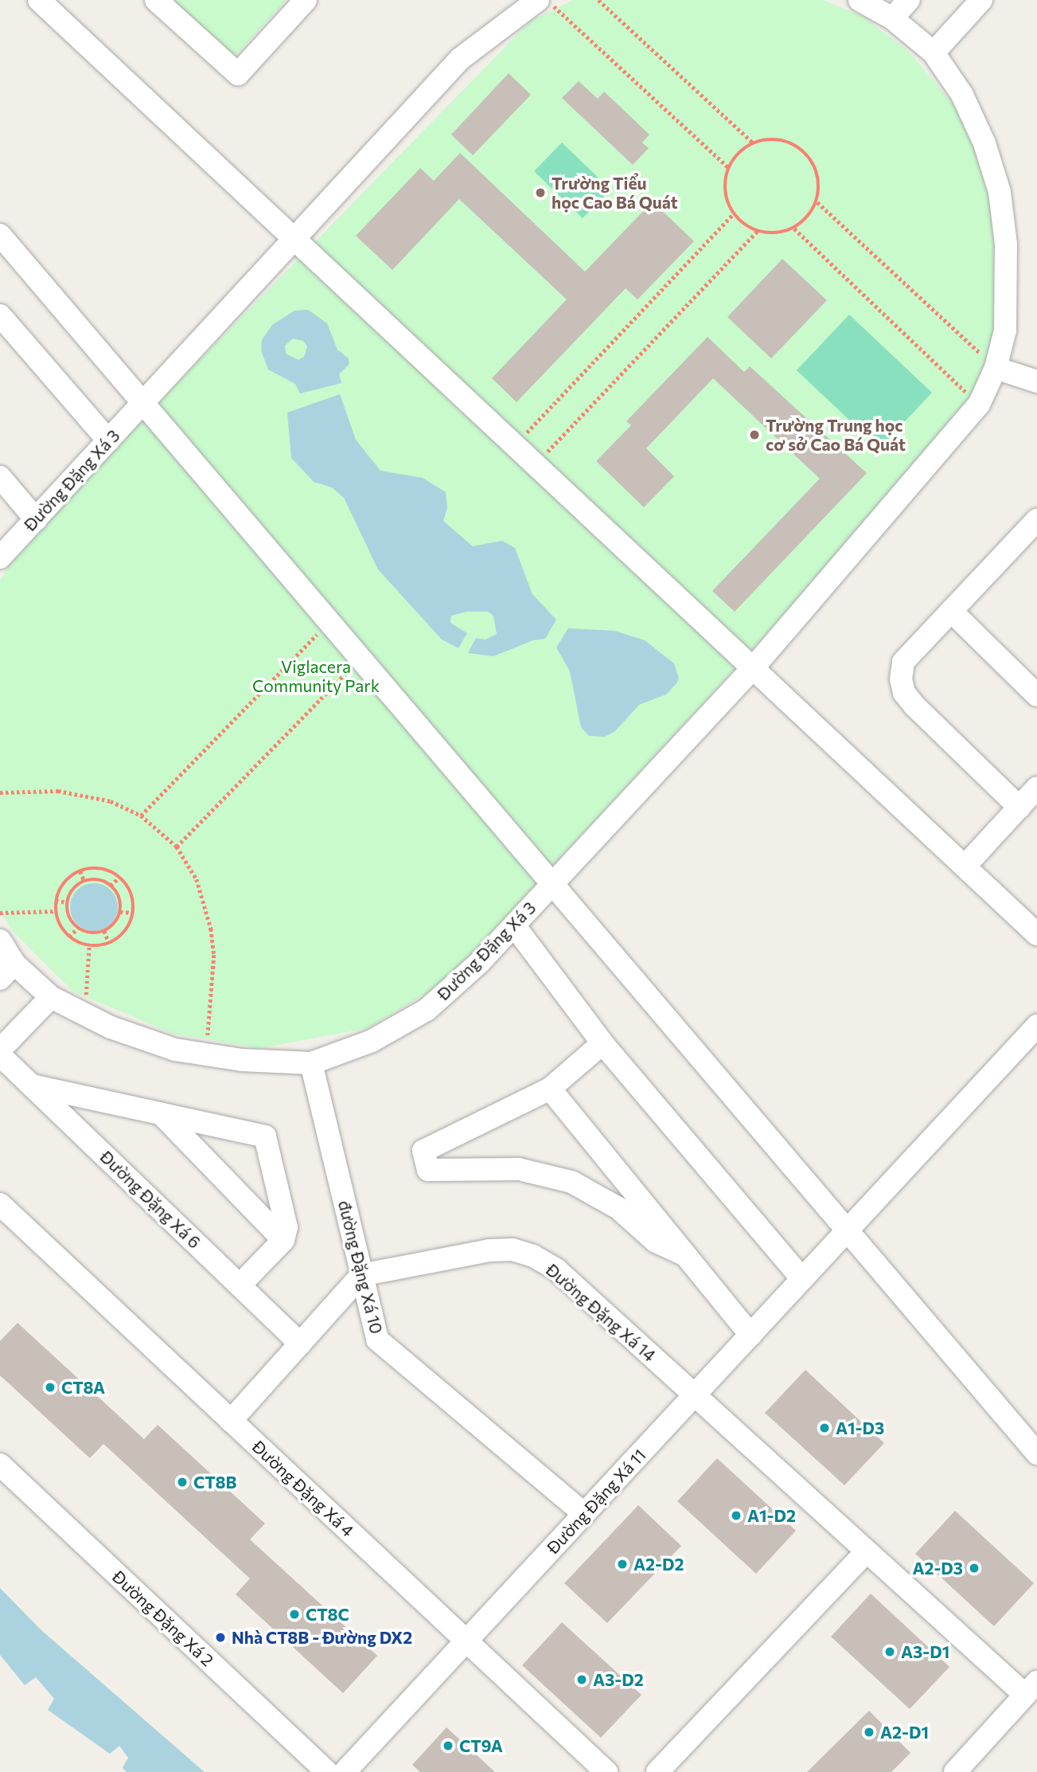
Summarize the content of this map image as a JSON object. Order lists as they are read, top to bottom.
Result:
{
  "streets": {
    "street": [
      "Đường Đặng Xá 3",
      "Đường Đặng Xá 6",
      "đường Đặng Xá 10",
      "Đường Đặng Xá 14",
      "Đường Đặng Xá 4",
      "Đường Đặng Xá 11",
      "Đường Đặng Xá 2"
    ]
  },
  "crossings": [
    ["Đường Đặng Xá 3", "đường Đặng Xá 10"],
    ["đường Đặng Xá 10", "Đường Đặng Xá 14"],
    ["đường Đặng Xá 10", "Đường Đặng Xá 11"],
    ["Đường Đặng Xá 14", "Đường Đặng Xá 11"],
    ["Đường Đặng Xá 4", "Đường Đặng Xá 11"]
  ],
  "parks": ["Viglacera Community Park"],
  "places": [
    "Trường Tiểu học Cao Bá Quát",
    "Trường Trung học cơ sở Cao Bá Quát",
    "CT8A",
    "A1-D3",
    "CT8B",
    "A1-D2",
    "A2-D2",
    "A2-D3",
    "CT8C",
    "Nhà CT8B - Đường DX2",
    "A3-D1",
    "A3-D2",
    "A2-D1",
    "CT9A"
  ]
}
